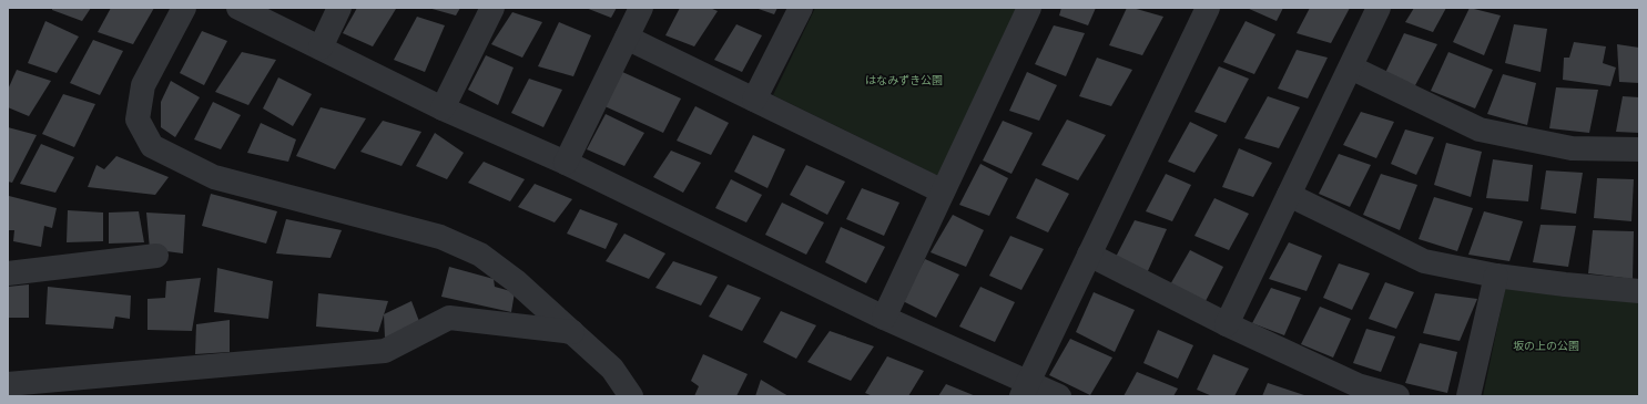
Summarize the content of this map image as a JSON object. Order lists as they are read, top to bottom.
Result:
{
  "parks": ["はなみずき公園", "坂の上の公園"]
}
